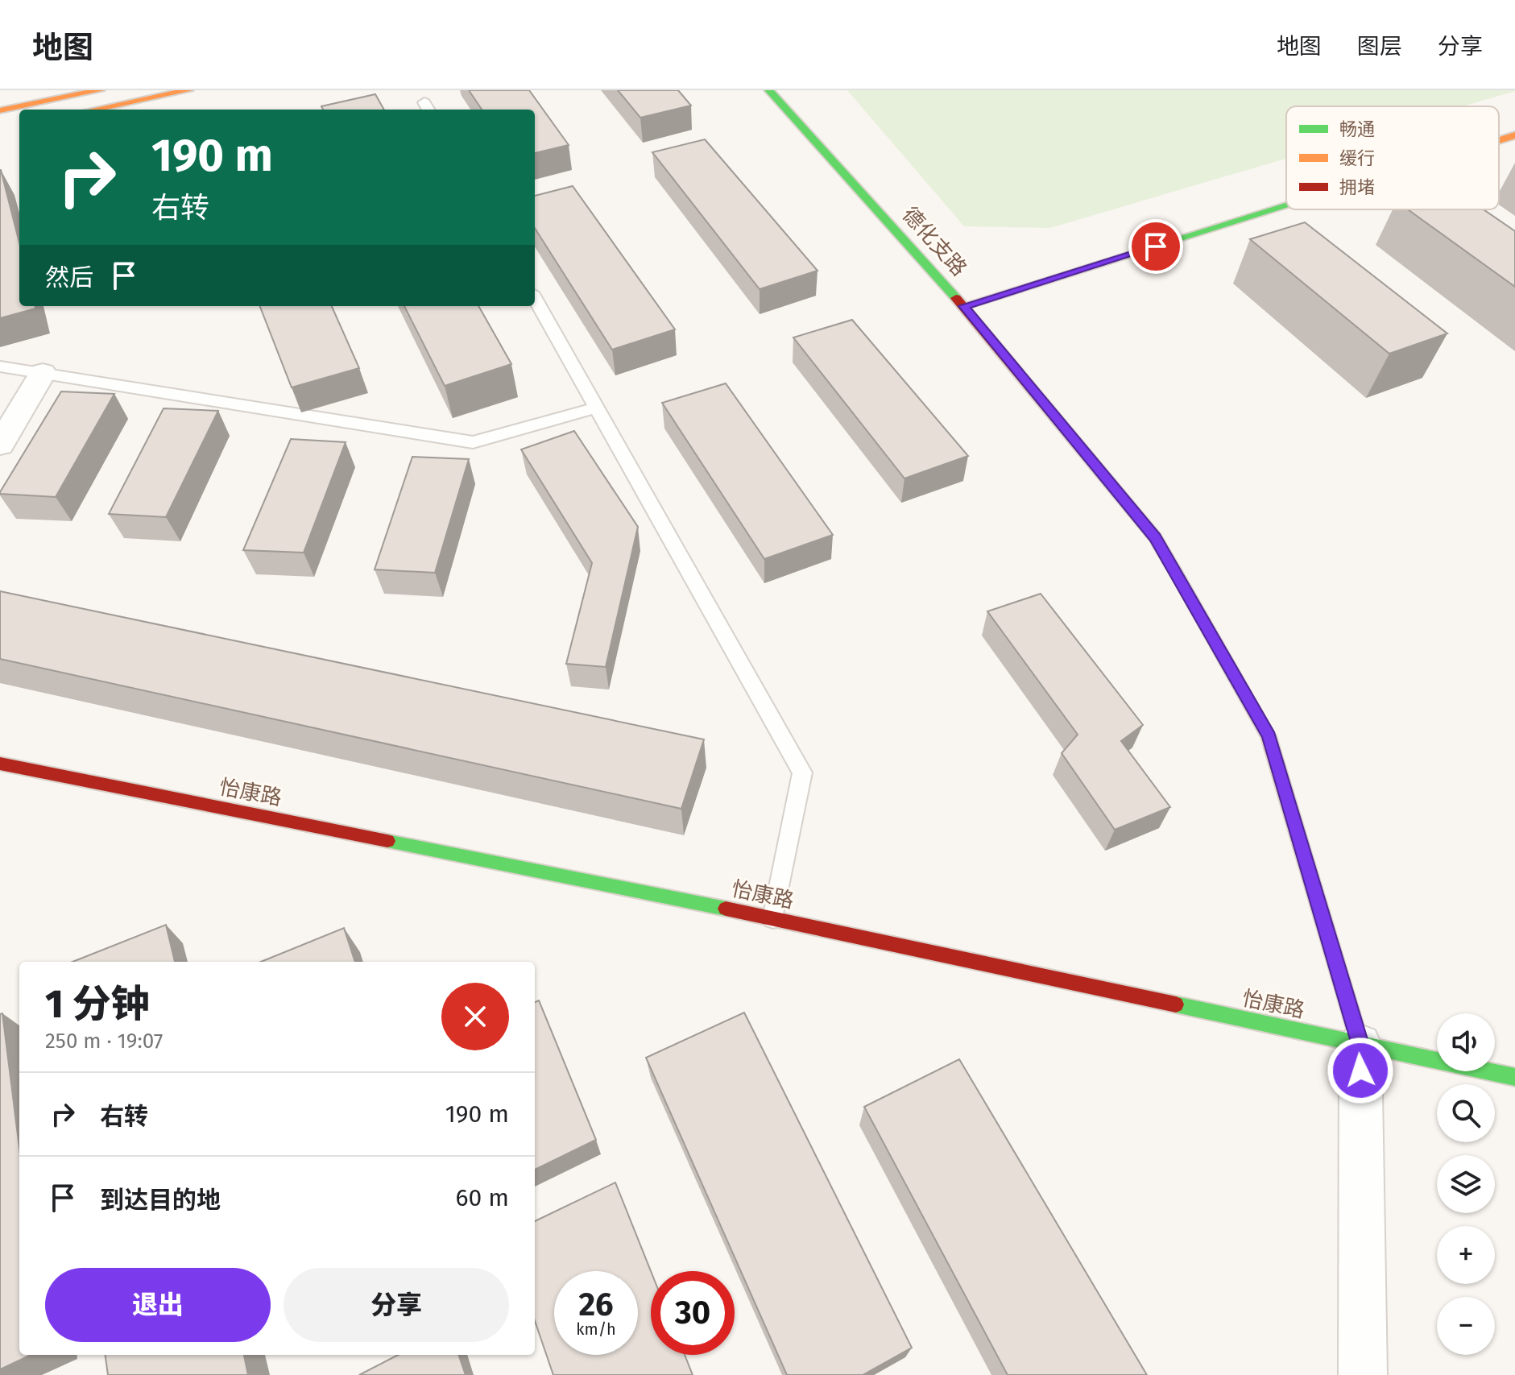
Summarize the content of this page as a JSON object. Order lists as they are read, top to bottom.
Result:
{
  "streets": {
    "main road": ["德化支路", "怡康路"]
  },
  "crossings": [
    ["德化支路", "怡康路"]
  ],
  "legend": ["畅通", "缓行", "拥堵"],
  "page": {
    "header": "地图",
    "nav": ["地图", "图层", "分享"],
    "turn": ["190 m", "右转"],
    "then": "然后",
    "heading": ["1 分钟", "250 m · 19:07"],
    "map_buttons": ["+", "−"],
    "list": [
      {
        "name": "右转",
        "value": "190 m"
      },
      {
        "name": "到达目的地",
        "value": "60 m"
      }
    ],
    "buttons": ["退出", "分享"],
    "speed": "26 km/h",
    "limit": "30"
  }
}
